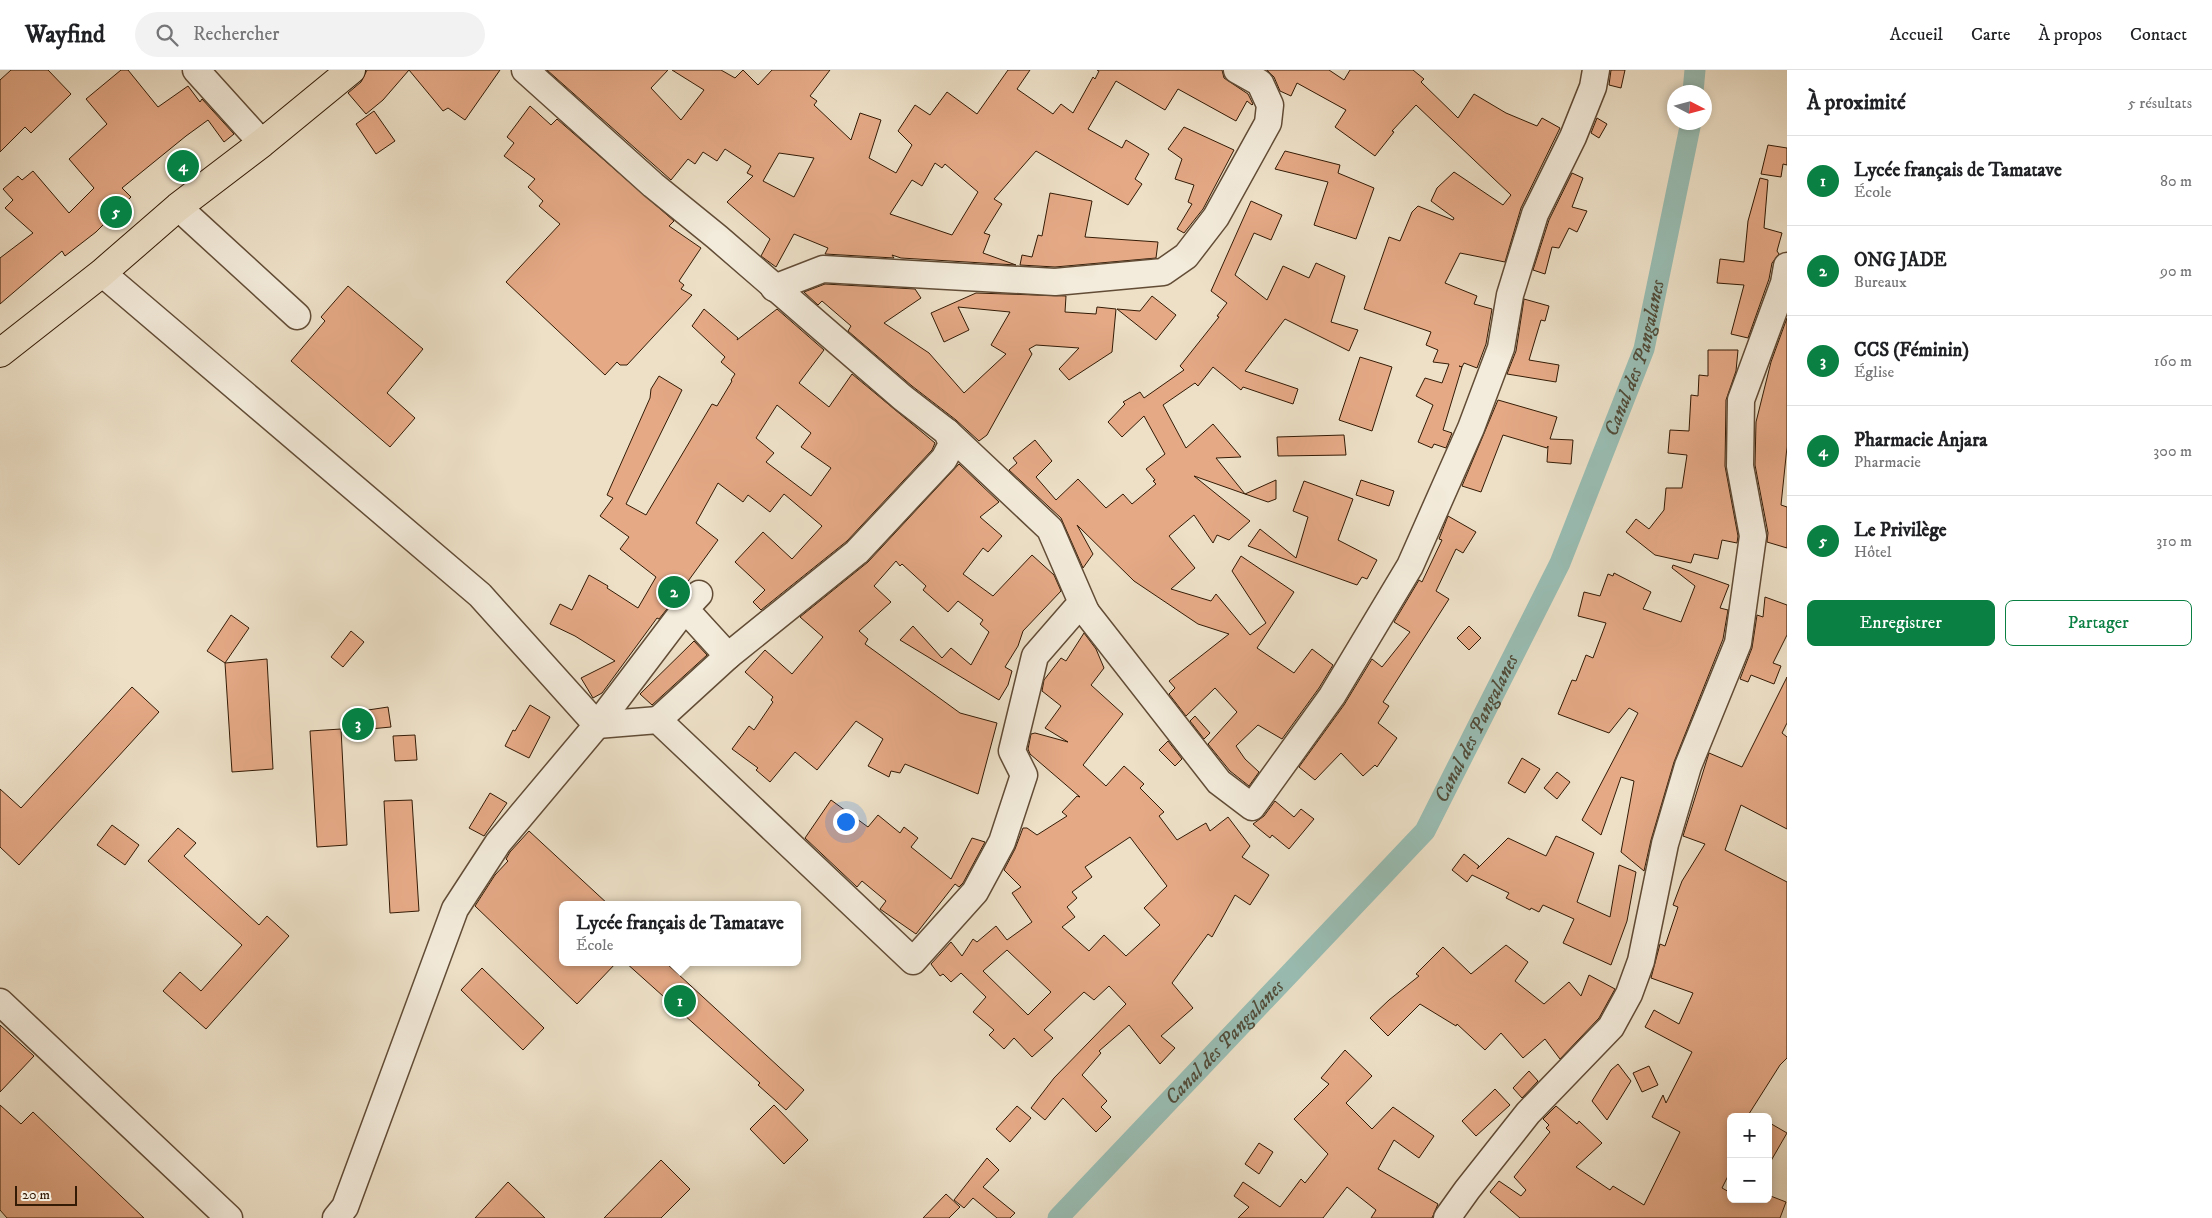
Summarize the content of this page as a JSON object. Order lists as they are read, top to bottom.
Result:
{
  "water": ["Canal des Pangalanes"],
  "scale_bar": "20 m",
  "north": "right",
  "page": {
    "header": "Wayfind",
    "search": "Rechercher",
    "nav": [
      "Accueil",
      "Carte",
      "À propos",
      "Contact"
    ],
    "heading": ["À proximité", "5 résultats"],
    "list": [
      {
        "mark": "1",
        "name": "Lycée français de Tamatave",
        "note": "École",
        "value": "80 m"
      },
      {
        "mark": "2",
        "name": "ONG JADE",
        "note": "Bureaux",
        "value": "90 m"
      },
      {
        "mark": "3",
        "name": "CCS (Féminin)",
        "note": "Église",
        "value": "160 m"
      },
      {
        "mark": "4",
        "name": "Pharmacie Anjara",
        "note": "Pharmacie",
        "value": "300 m"
      },
      {
        "mark": "5",
        "name": "Le Privilège",
        "note": "Hôtel",
        "value": "310 m"
      }
    ],
    "pins": [
      "4",
      "5",
      "2",
      "3",
      "1"
    ],
    "buttons": ["Enregistrer", "Partager"],
    "popup": ["Lycée français de Tamatave", "École"],
    "map_buttons": ["+", "−"],
    "scale": "20 m"
  }
}
